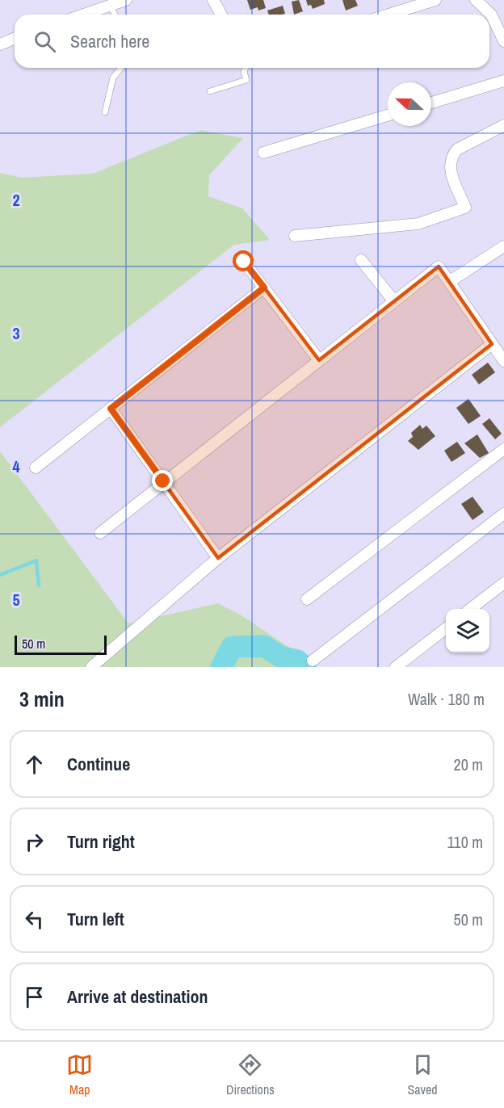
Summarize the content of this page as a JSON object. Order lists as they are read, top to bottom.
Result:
{
  "scale_bar": "50 m",
  "north": "left",
  "page": {
    "search": "Search here",
    "scale": "50 m",
    "heading": ["3 min", "Walk · 180 m"],
    "list": [
      ["Continue", "20 m"],
      ["Turn right", "110 m"],
      ["Turn left", "50 m"],
      "Arrive at destination"
    ],
    "nav": ["Map", "Directions", "Saved"]
  },
  "grid": {
    "rows": [
      "2",
      "3",
      "4",
      "5"
    ]
  }
}
